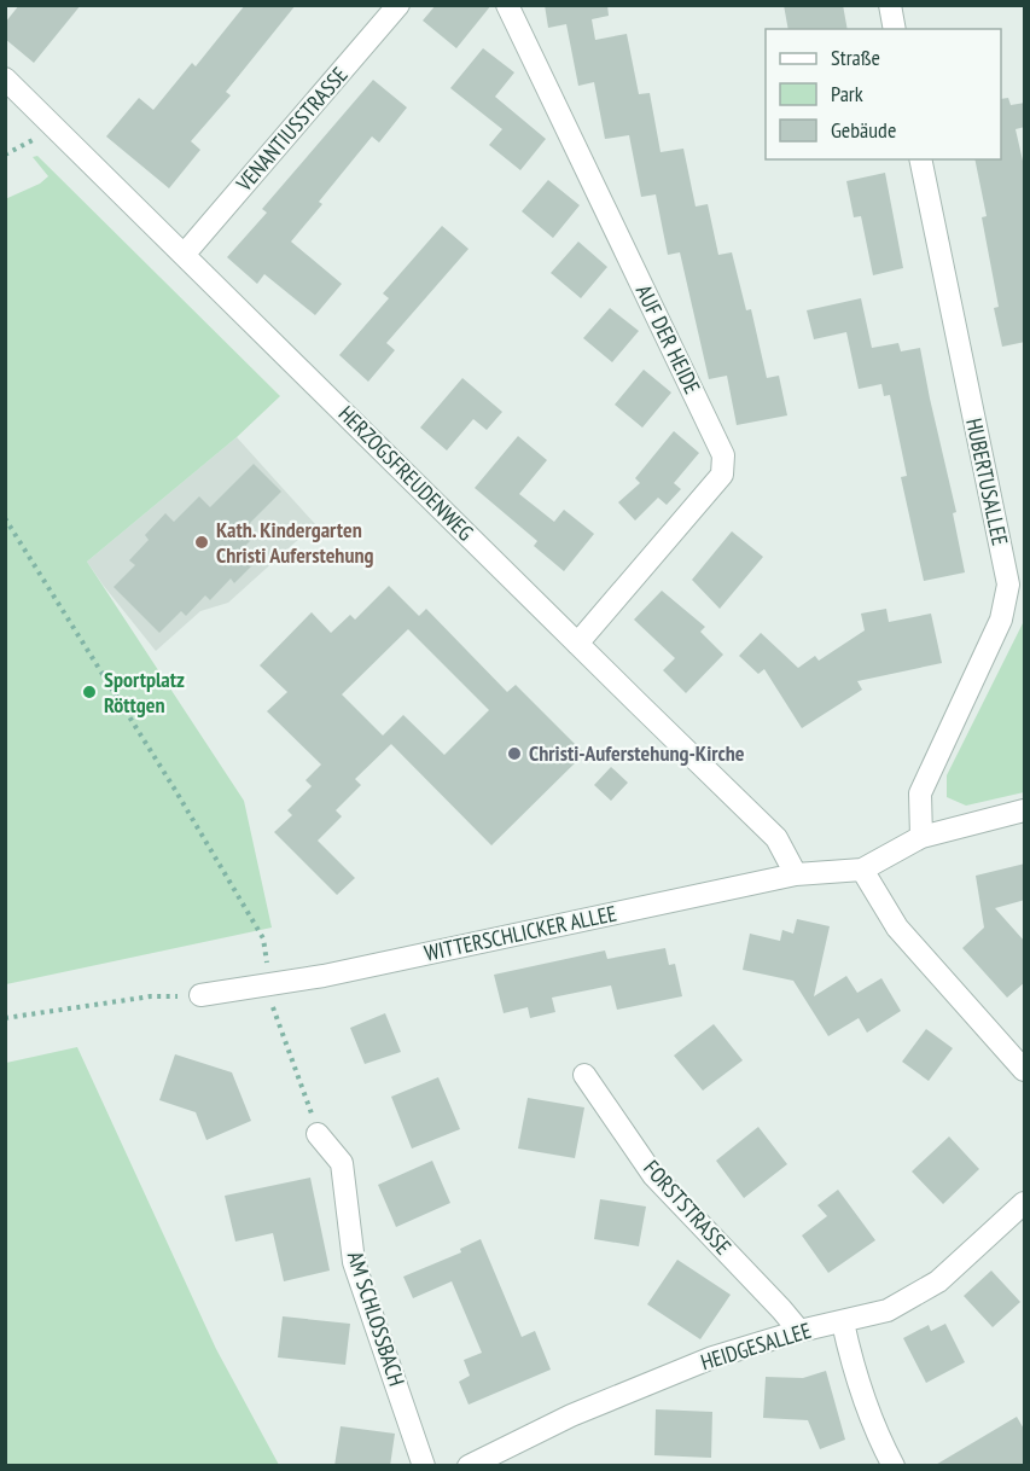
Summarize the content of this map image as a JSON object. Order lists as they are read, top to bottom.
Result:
{
  "streets": {
    "street": [
      "VENANTIUSSTRASSE",
      "AUF DER HEIDE",
      "HERZOGSFREUDENWEG",
      "HUBERTUSALLEE",
      "WITTERSCHLICKER ALLEE",
      "FORSTSTRASSE",
      "AM SCHLOSSBACH",
      "HEIDGESALLEE"
    ]
  },
  "crossings": [
    ["VENANTIUSSTRASSE", "HERZOGSFREUDENWEG"],
    ["AUF DER HEIDE", "HERZOGSFREUDENWEG"],
    ["HERZOGSFREUDENWEG", "WITTERSCHLICKER ALLEE"],
    ["HUBERTUSALLEE", "WITTERSCHLICKER ALLEE"],
    ["FORSTSTRASSE", "HEIDGESALLEE"]
  ],
  "places": ["Kath. Kindergarten Christi Auferstehung", "Sportplatz Röttgen", "Christi-Auferstehung-Kirche"],
  "legend": ["Straße", "Park", "Gebäude"]
}
